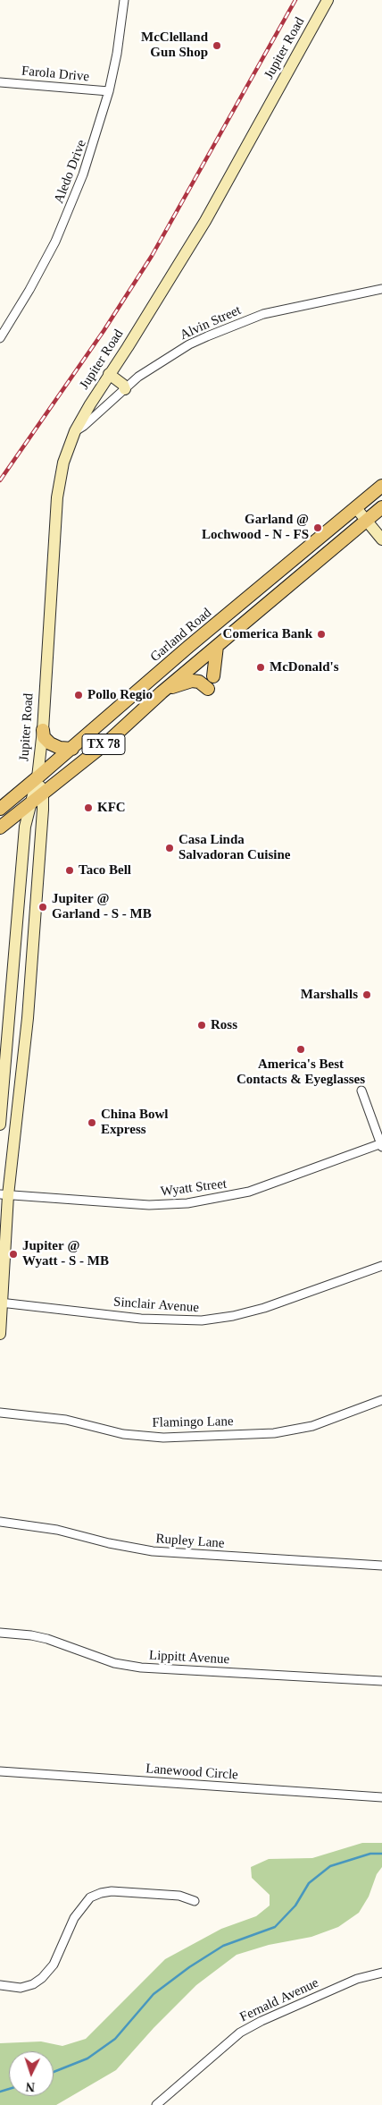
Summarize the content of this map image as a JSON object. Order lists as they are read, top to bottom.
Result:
{
  "streets": {
    "main road": ["Jupiter Road", "Garland Road", "TX 78"],
    "street": [
      "Farola Drive",
      "Aledo Drive",
      "Alvin Street",
      "Wyatt Street",
      "Sinclair Avenue",
      "Flamingo Lane",
      "Rupley Lane",
      "Lippitt Avenue",
      "Lanewood Circle",
      "Fernald Avenue"
    ]
  },
  "crossings": [
    ["Jupiter Road", "Alvin Street"],
    ["Jupiter Road", "Garland Road"],
    ["Jupiter Road", "TX 78"],
    ["Jupiter Road", "Wyatt Street"],
    ["Jupiter Road", "Sinclair Avenue"],
    ["Farola Drive", "Aledo Drive"]
  ],
  "places": [
    "McClelland Gun Shop",
    "Garland @ Lochwood - N - FS",
    "Comerica Bank",
    "McDonald's",
    "Pollo Regio",
    "KFC",
    "Casa Linda Salvadoran Cuisine",
    "Taco Bell",
    "Jupiter @ Garland - S - MB",
    "Marshalls",
    "Ross",
    "America's Best Contacts & Eyeglasses",
    "China Bowl Express",
    "Jupiter @ Wyatt - S - MB"
  ],
  "north": "bottom"
}
